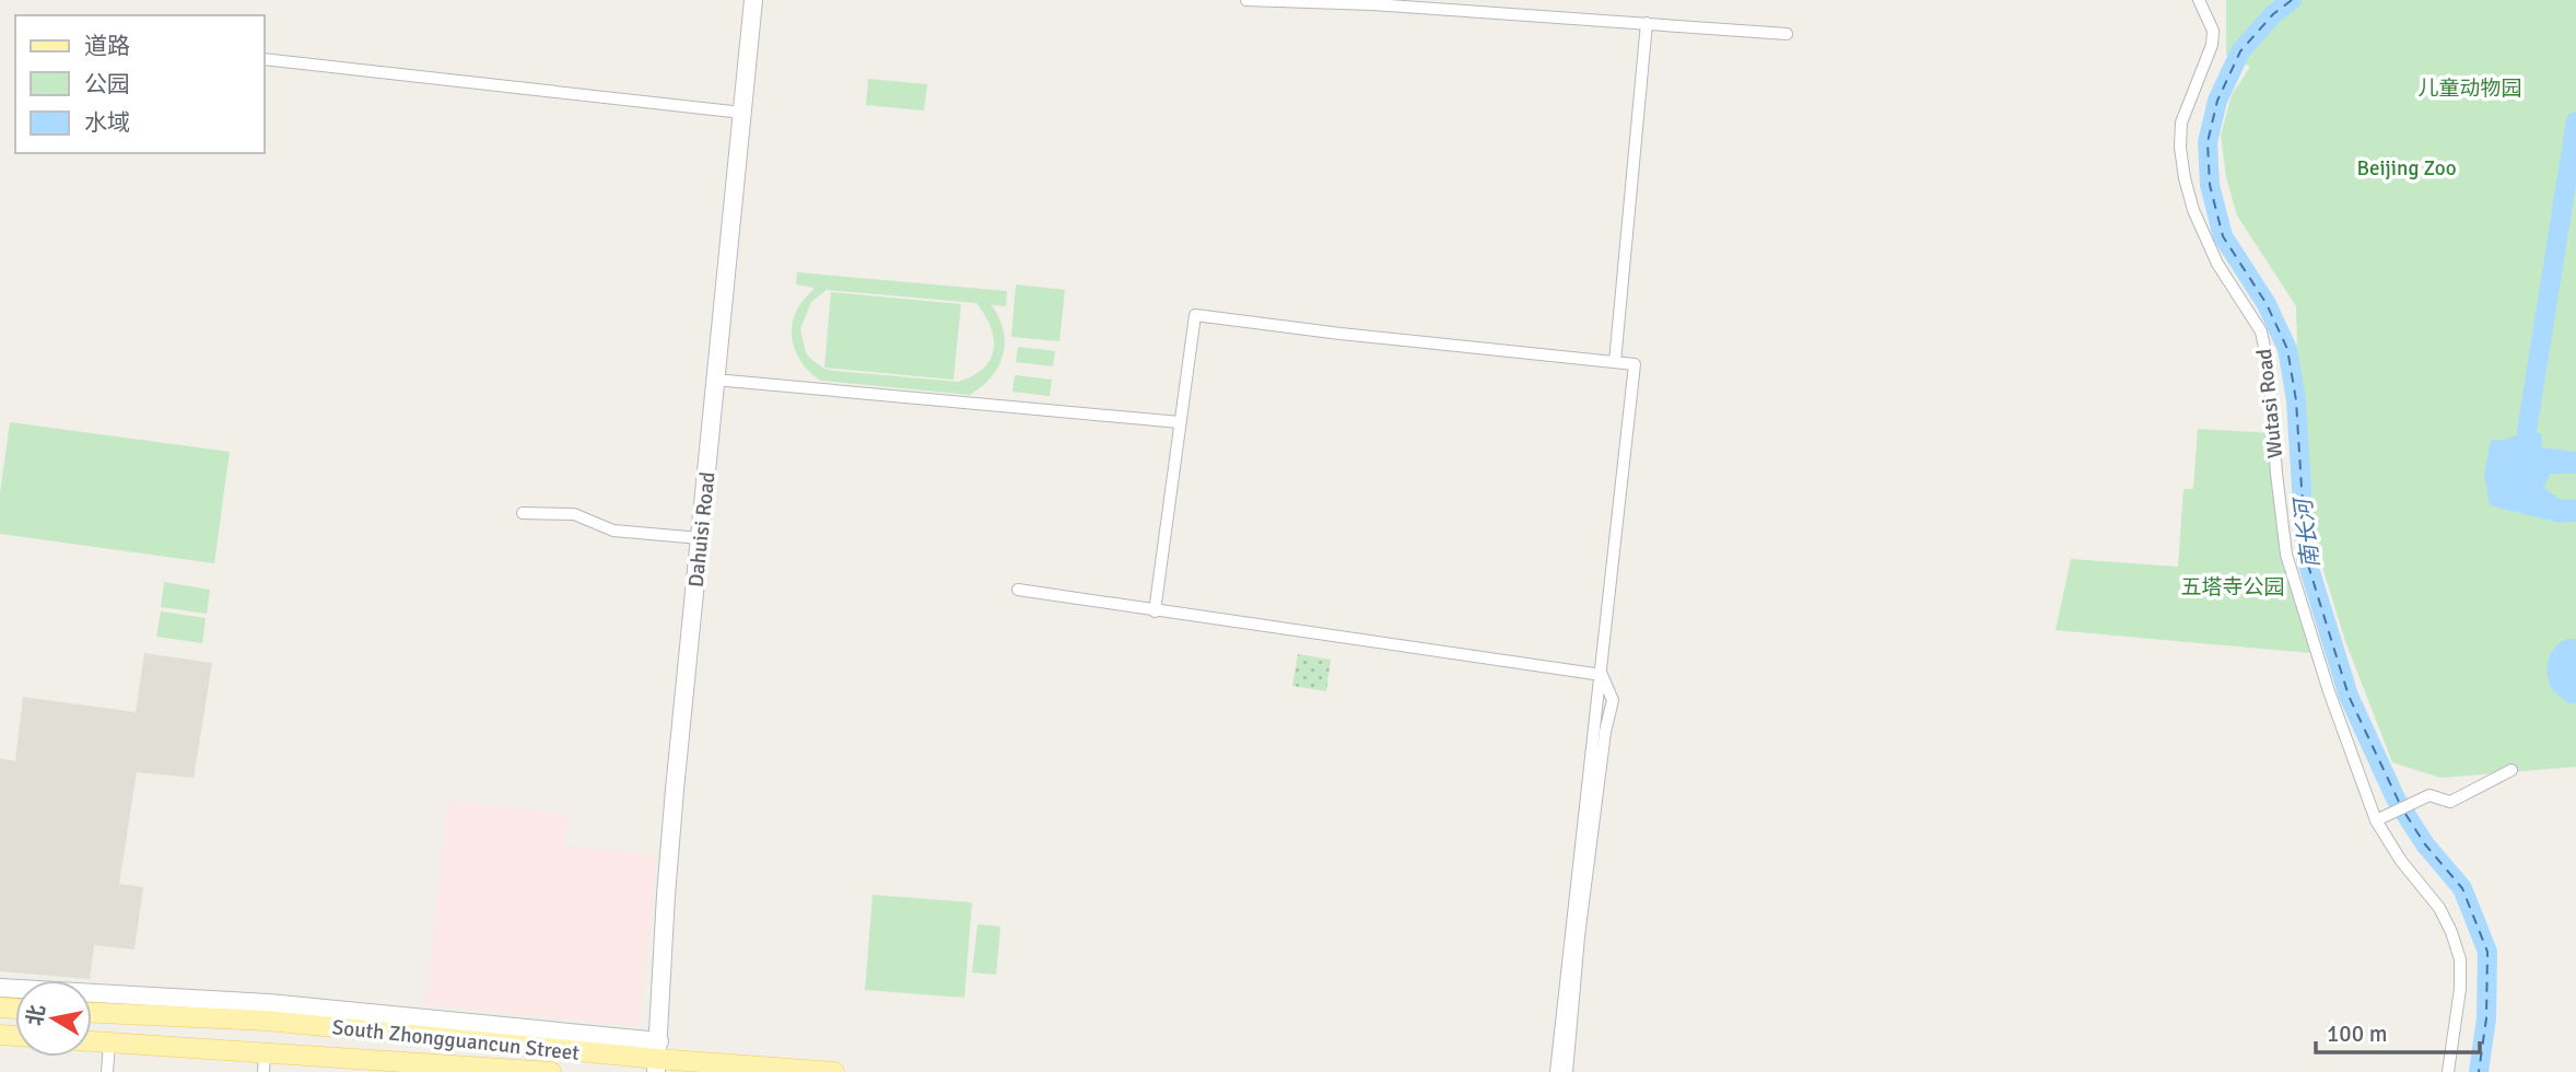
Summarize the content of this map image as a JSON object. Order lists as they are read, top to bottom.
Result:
{
  "streets": {
    "main road": ["South Zhongguancun Street"],
    "street": ["Wutasi Road", "Dahuisi Road"]
  },
  "crossings": [
    ["Dahuisi Road", "South Zhongguancun Street"]
  ],
  "water": ["南长河"],
  "parks": ["儿童动物园", "Beijing Zoo", "五塔寺公园"],
  "legend": ["道路", "公园", "水域"],
  "scale_bar": "100 m",
  "north": "left"
}
